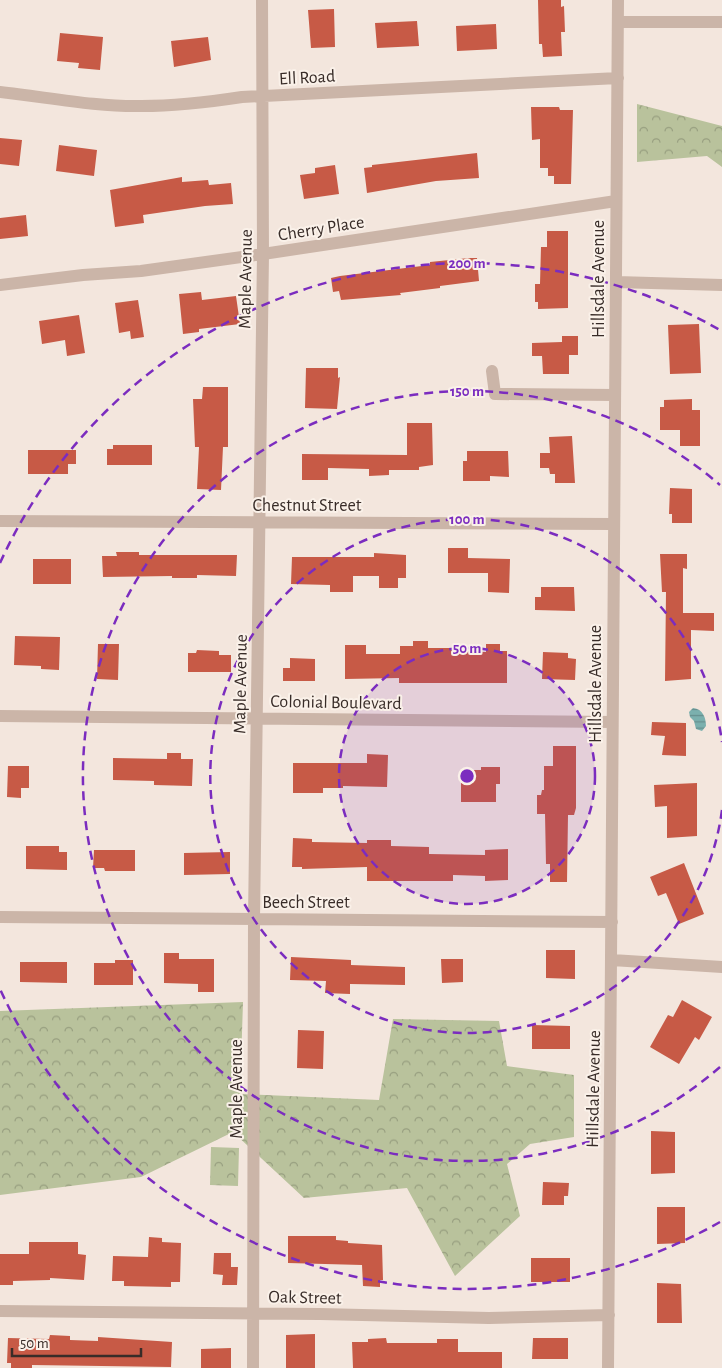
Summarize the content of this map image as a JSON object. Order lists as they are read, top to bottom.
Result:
{
  "streets": {
    "street": [
      "Ell Road",
      "Cherry Place",
      "Maple Avenue",
      "Hillsdale Avenue",
      "Chestnut Street",
      "Colonial Boulevard",
      "Beech Street",
      "Oak Street"
    ]
  },
  "crossings": [
    ["Ell Road", "Maple Avenue"],
    ["Ell Road", "Hillsdale Avenue"],
    ["Cherry Place", "Maple Avenue"],
    ["Cherry Place", "Hillsdale Avenue"],
    ["Maple Avenue", "Chestnut Street"],
    ["Maple Avenue", "Colonial Boulevard"],
    ["Maple Avenue", "Beech Street"],
    ["Maple Avenue", "Oak Street"],
    ["Hillsdale Avenue", "Chestnut Street"],
    ["Hillsdale Avenue", "Colonial Boulevard"],
    ["Hillsdale Avenue", "Beech Street"],
    ["Hillsdale Avenue", "Oak Street"]
  ],
  "scale_bar": "50 m",
  "rings": [
    "200 m",
    "150 m",
    "100 m",
    "50 m"
  ]
}
